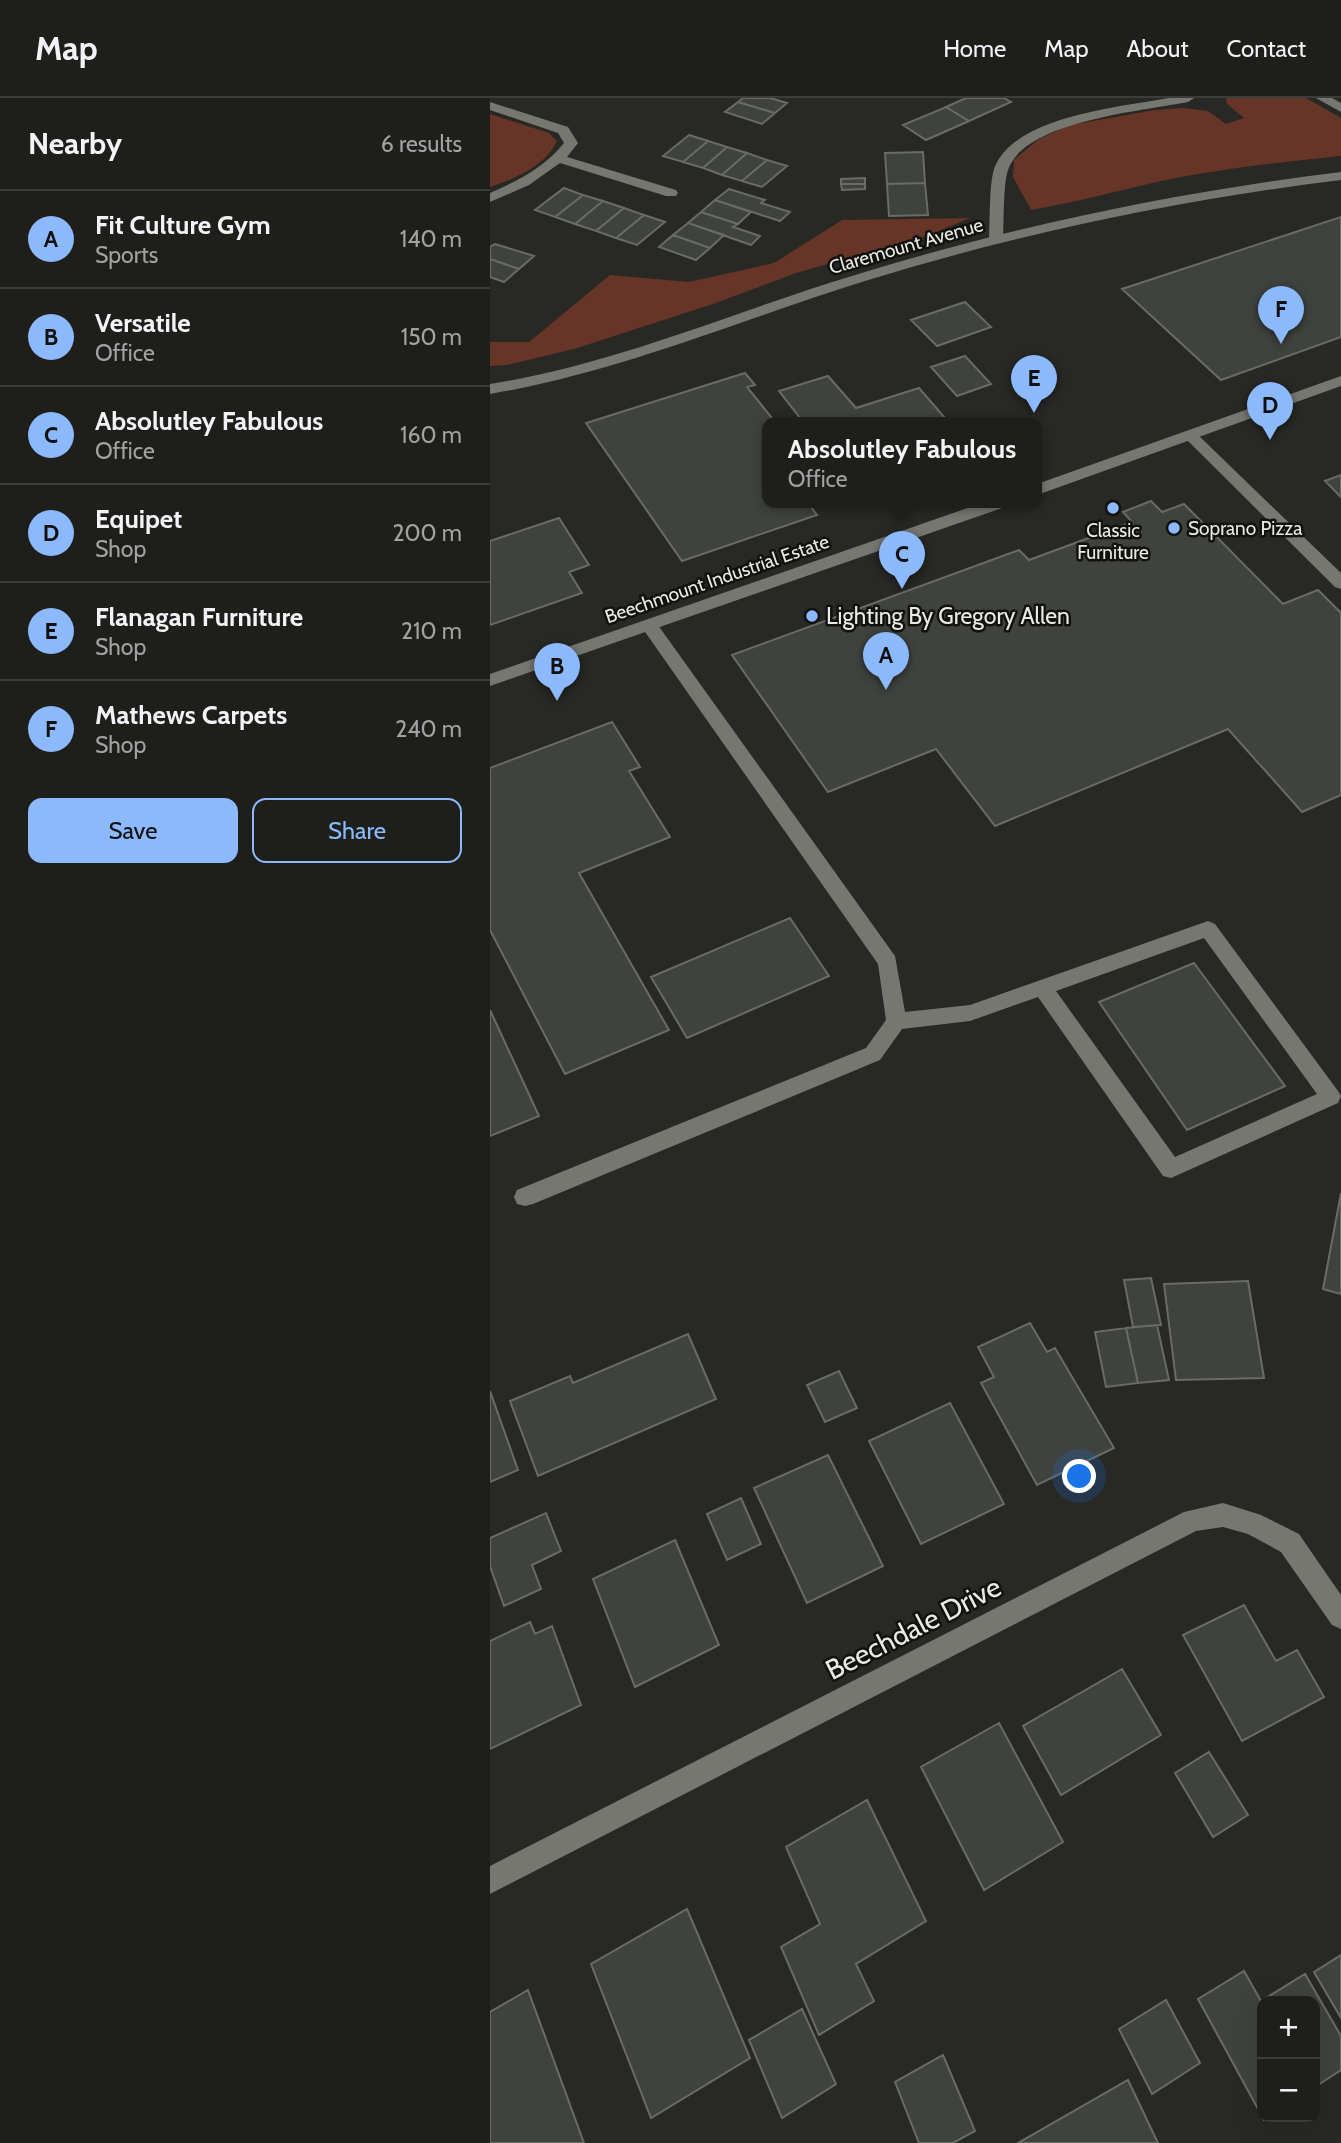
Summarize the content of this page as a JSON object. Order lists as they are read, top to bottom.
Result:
{
  "streets": {
    "street": ["Claremount Avenue", "Beechmount Industrial Estate", "Beechdale Drive"]
  },
  "places": ["Classic Furniture", "Soprano Pizza", "Lighting By Gregory Allen"],
  "page": {
    "header": "Map",
    "nav": [
      "Home",
      "Map",
      "About",
      "Contact"
    ],
    "heading": ["Nearby", "6 results"],
    "list": [
      {
        "mark": "A",
        "name": "Fit Culture Gym",
        "note": "Sports",
        "value": "140 m"
      },
      {
        "mark": "B",
        "name": "Versatile",
        "note": "Office",
        "value": "150 m"
      },
      {
        "mark": "C",
        "name": "Absolutley Fabulous",
        "note": "Office",
        "value": "160 m"
      },
      {
        "mark": "D",
        "name": "Equipet",
        "note": "Shop",
        "value": "200 m"
      },
      {
        "mark": "E",
        "name": "Flanagan Furniture",
        "note": "Shop",
        "value": "210 m"
      },
      {
        "mark": "F",
        "name": "Mathews Carpets",
        "note": "Shop",
        "value": "240 m"
      }
    ],
    "pins": [
      "F",
      "E",
      "D",
      "C",
      "A",
      "B"
    ],
    "popup": ["Absolutley Fabulous", "Office"],
    "buttons": ["Save", "Share"],
    "map_buttons": ["+", "−"]
  }
}
